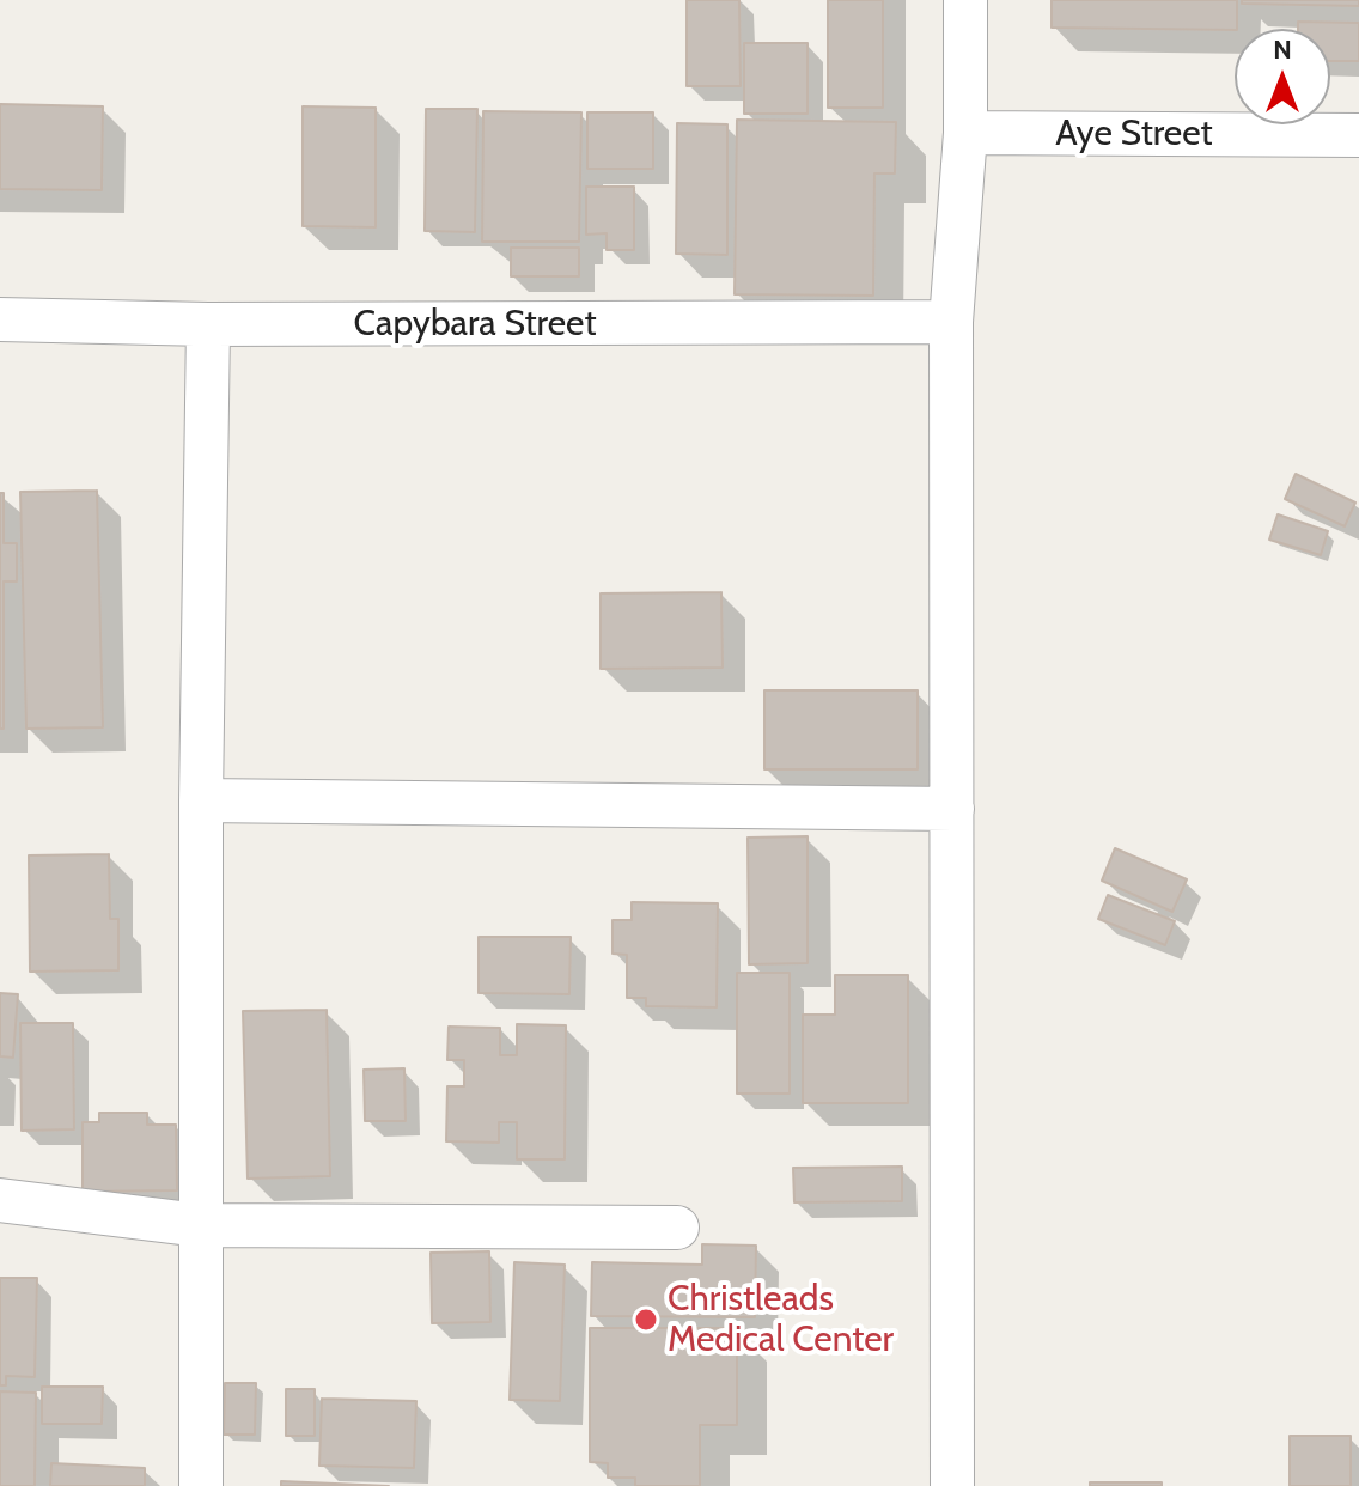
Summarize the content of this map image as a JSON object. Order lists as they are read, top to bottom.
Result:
{
  "streets": {
    "street": ["Aye Street", "Capybara Street"]
  },
  "places": ["Christleads Medical Center"],
  "north": "top"
}
